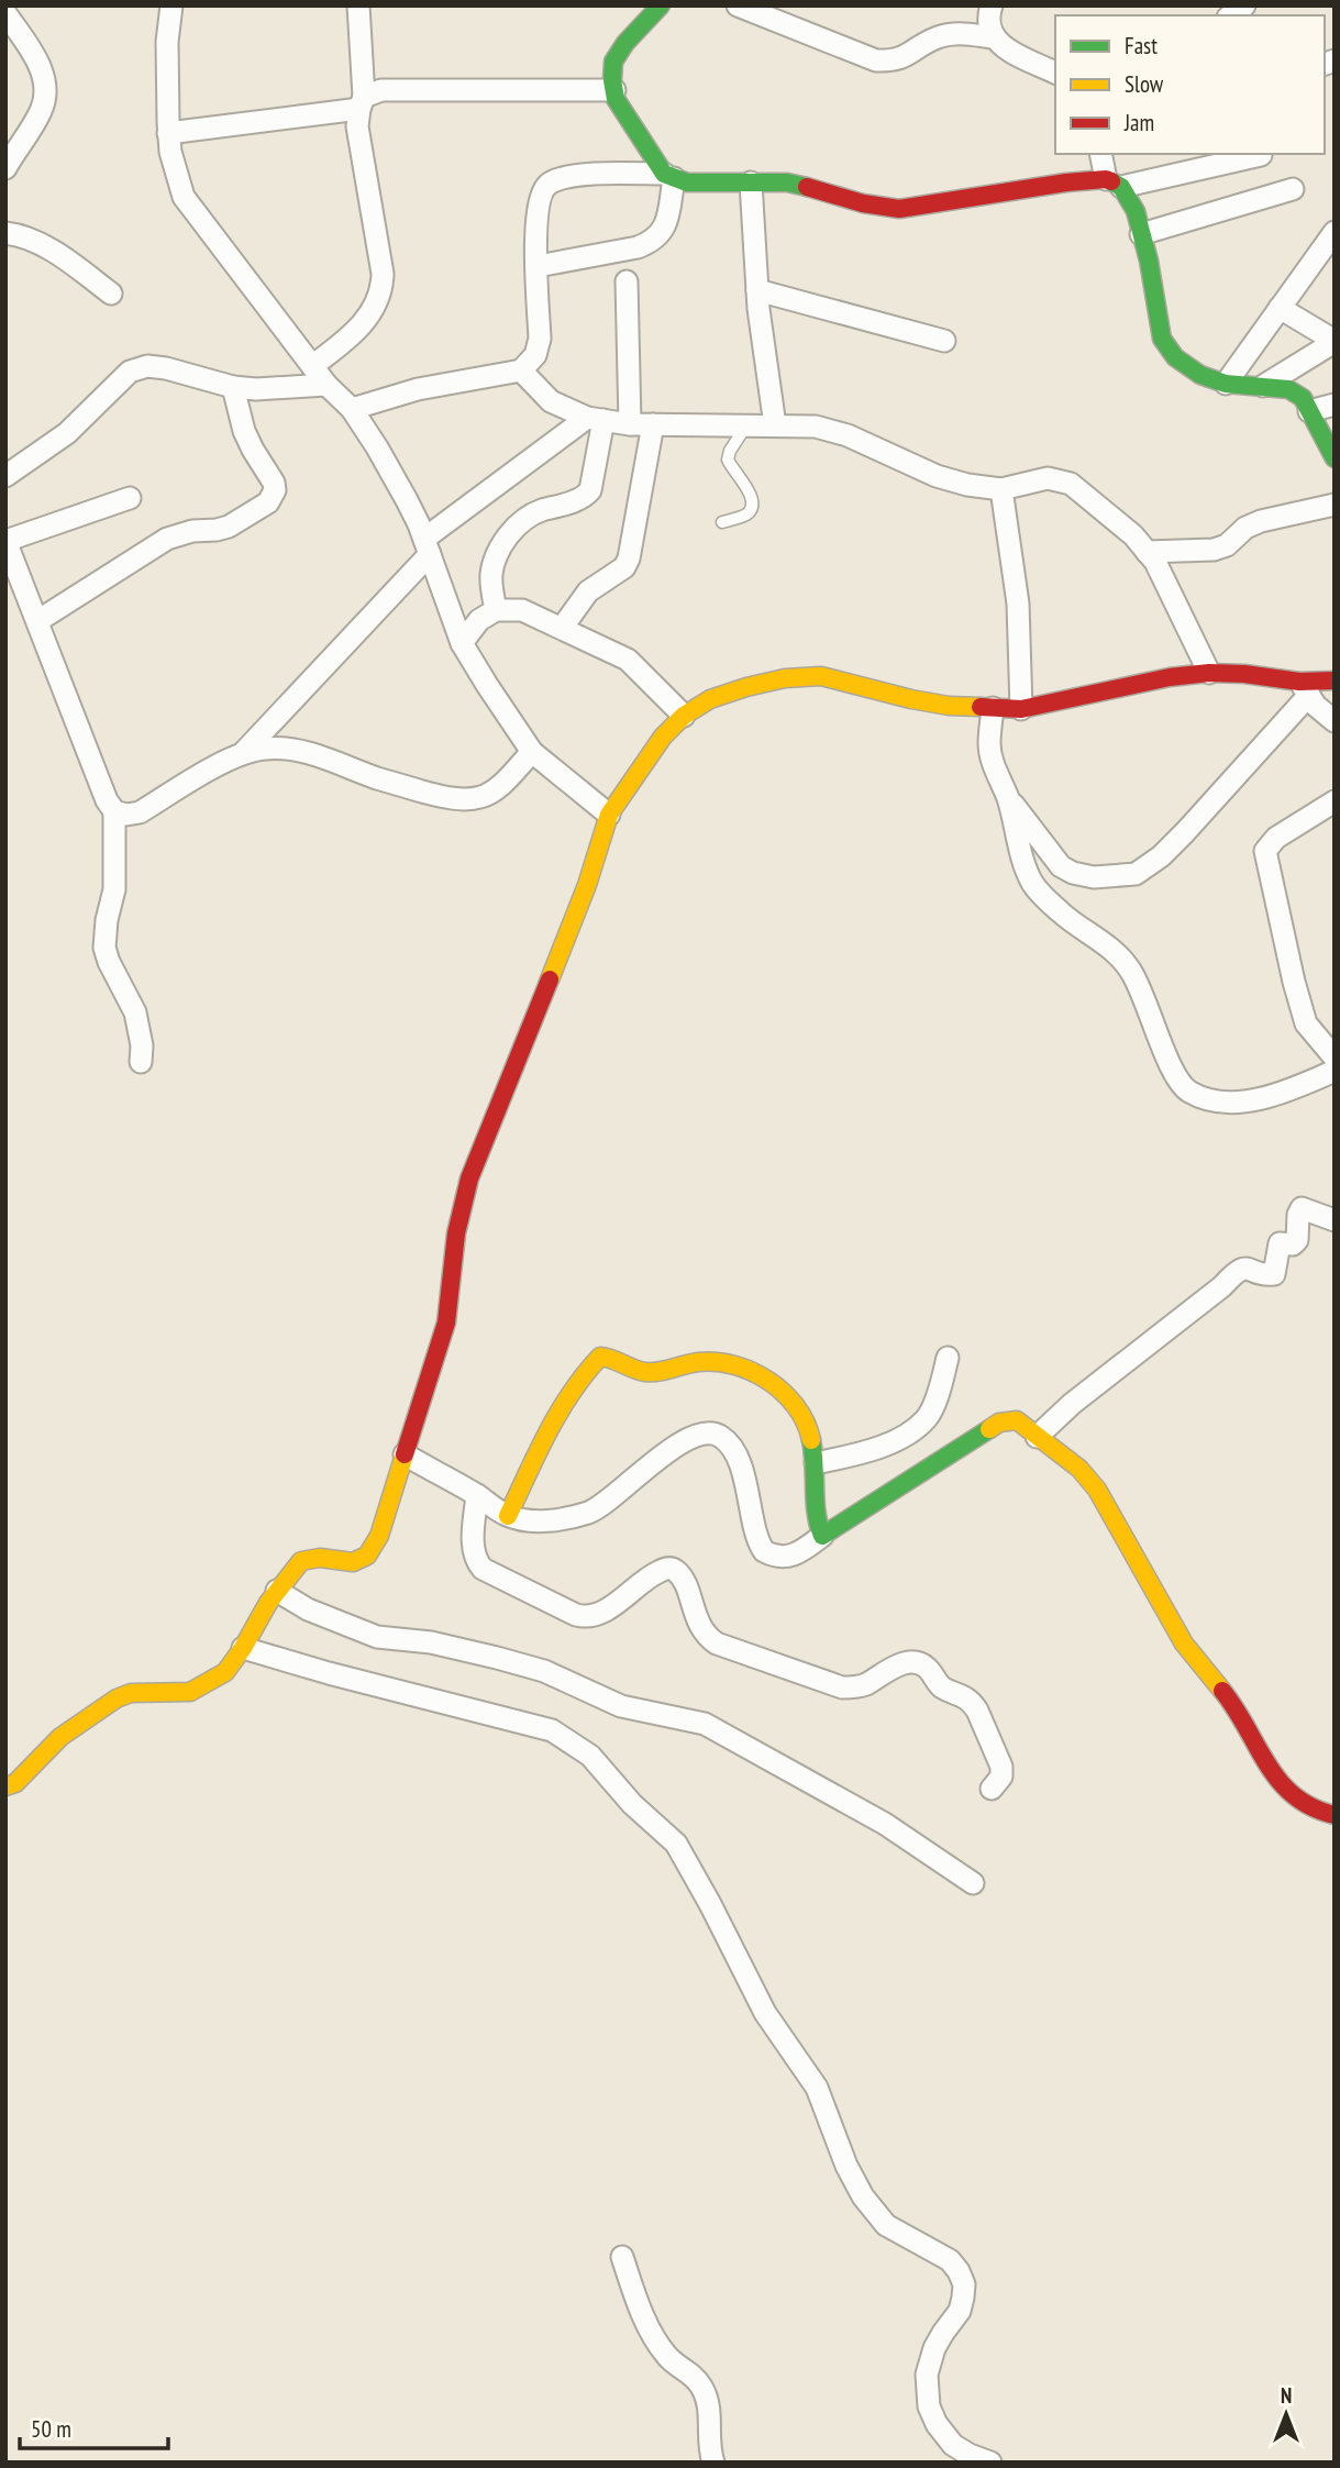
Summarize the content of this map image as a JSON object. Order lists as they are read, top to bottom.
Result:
{
  "legend": ["Fast", "Slow", "Jam"],
  "scale_bar": "50 m",
  "north": "top"
}
